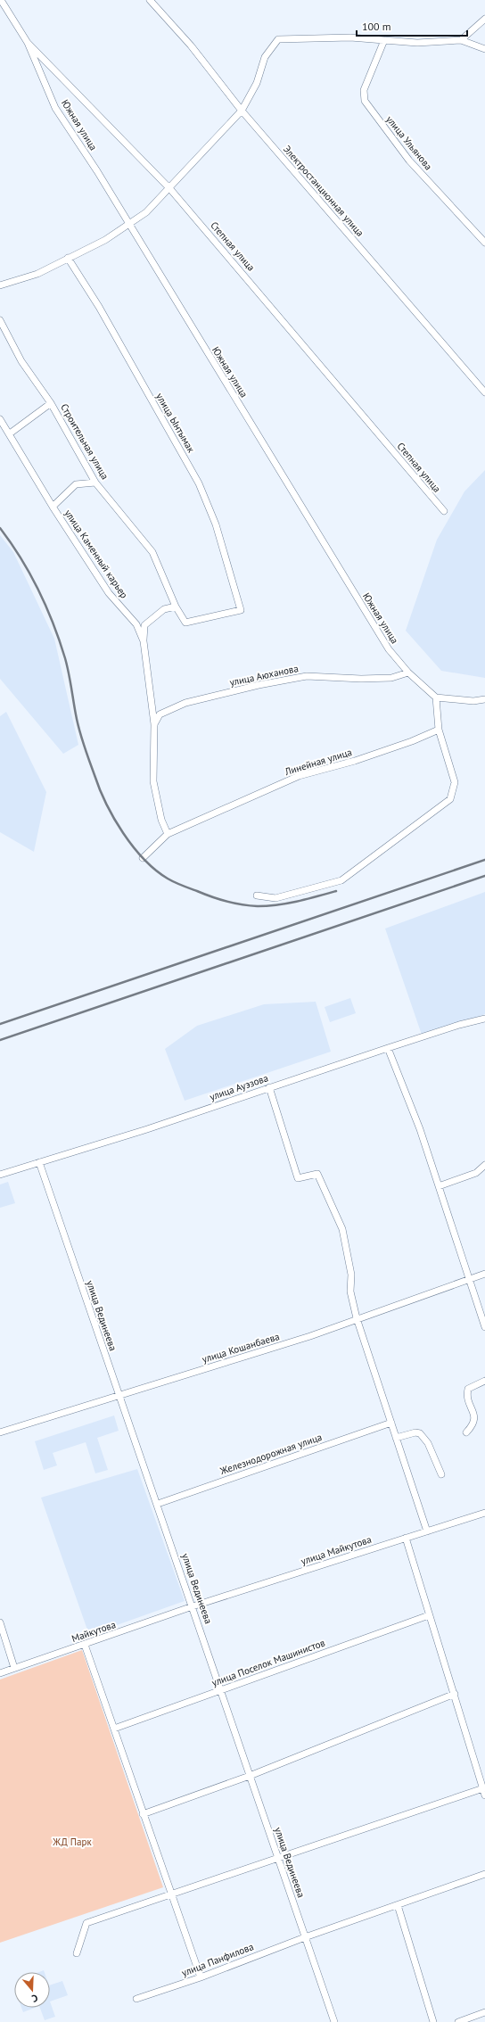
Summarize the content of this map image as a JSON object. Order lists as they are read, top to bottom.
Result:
{
  "streets": {
    "street": [
      "Южная улица",
      "улица Ульянова",
      "Электростанционная улица",
      "Степная улица",
      "улица Ынтымак",
      "Строительная улица",
      "улица Каменный карьер",
      "улица Аюханова",
      "Линейная улица",
      "улица Ауэзова",
      "улица Вединеева",
      "улица Кошанбаева",
      "Железнодорожная улица",
      "улица Майкутова",
      "Майкутова",
      "улица Поселок Машинистов",
      "улица Панфилова"
    ]
  },
  "crossings": [
    ["Южная улица", "Степная улица"],
    ["Южная улица", "улица Аюханова"],
    ["улица Ынтымак", "Строительная улица"],
    ["улица Каменный карьер", "улица Аюханова"],
    ["улица Каменный карьер", "Линейная улица"],
    ["улица Ауэзова", "улица Вединеева"],
    ["улица Вединеева", "улица Кошанбаева"],
    ["улица Вединеева", "Железнодорожная улица"],
    ["улица Вединеева", "улица Майкутова"],
    ["улица Вединеева", "Майкутова"],
    ["улица Вединеева", "улица Поселок Машинистов"],
    ["улица Вединеева", "улица Панфилова"],
    ["улица Майкутова", "Майкутова"]
  ],
  "parks": ["ЖД Парк"],
  "scale_bar": "100 m",
  "north": "bottom"
}
